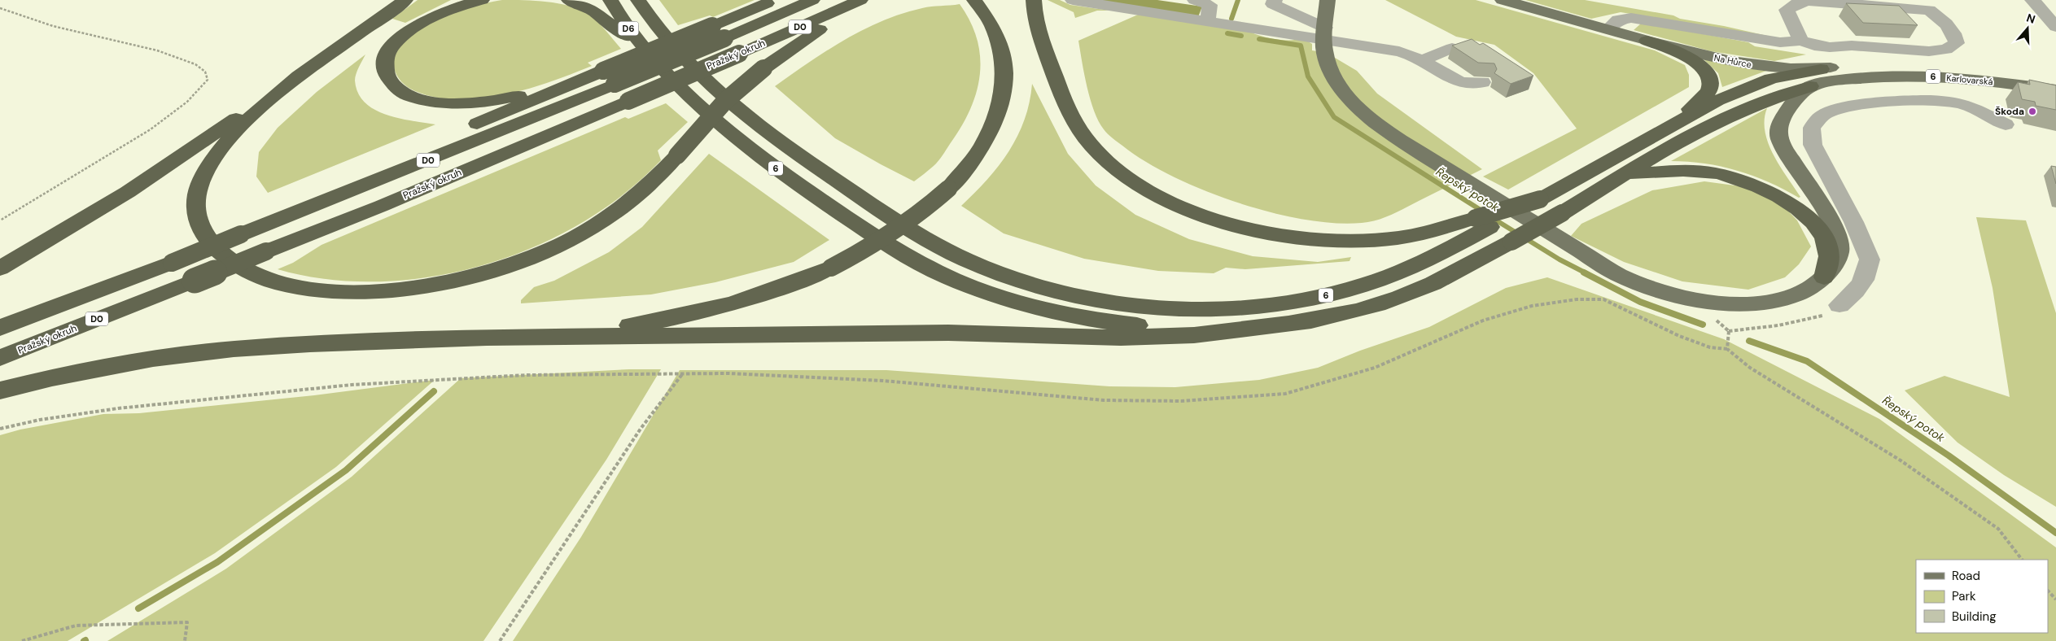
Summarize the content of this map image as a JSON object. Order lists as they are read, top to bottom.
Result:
{
  "streets": {
    "highway": [
      "D0",
      "D6",
      "Pražský okruh",
      "6"
    ],
    "main road": ["Na Hůrce", "Karlovarská"]
  },
  "crossings": [
    ["D6", "6"],
    ["Na Hůrce", "6"],
    ["Na Hůrce", "Karlovarská"],
    ["6", "Karlovarská"]
  ],
  "water": ["Řepský potok"],
  "places": ["Škoda"],
  "legend": ["Road", "Park", "Building"],
  "north": "top"
}
